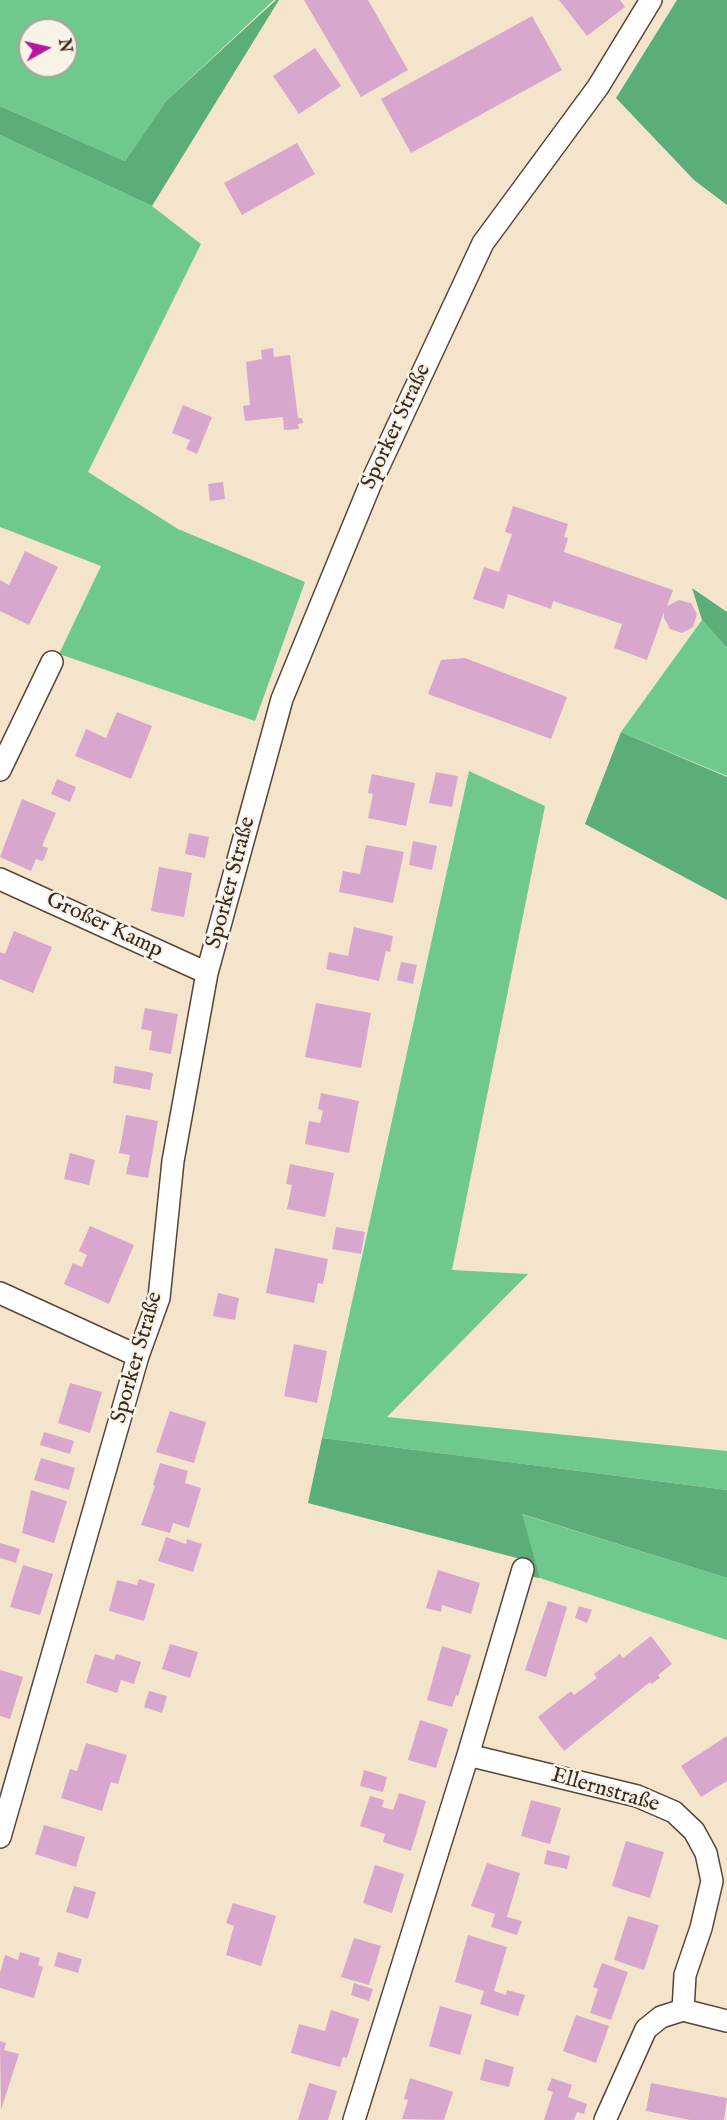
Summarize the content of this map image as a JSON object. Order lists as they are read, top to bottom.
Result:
{
  "streets": {
    "street": ["Sporker Straße", "Großer Kamp", "Ellernstraße"]
  },
  "crossings": [
    ["Sporker Straße", "Großer Kamp"]
  ],
  "north": "right"
}
